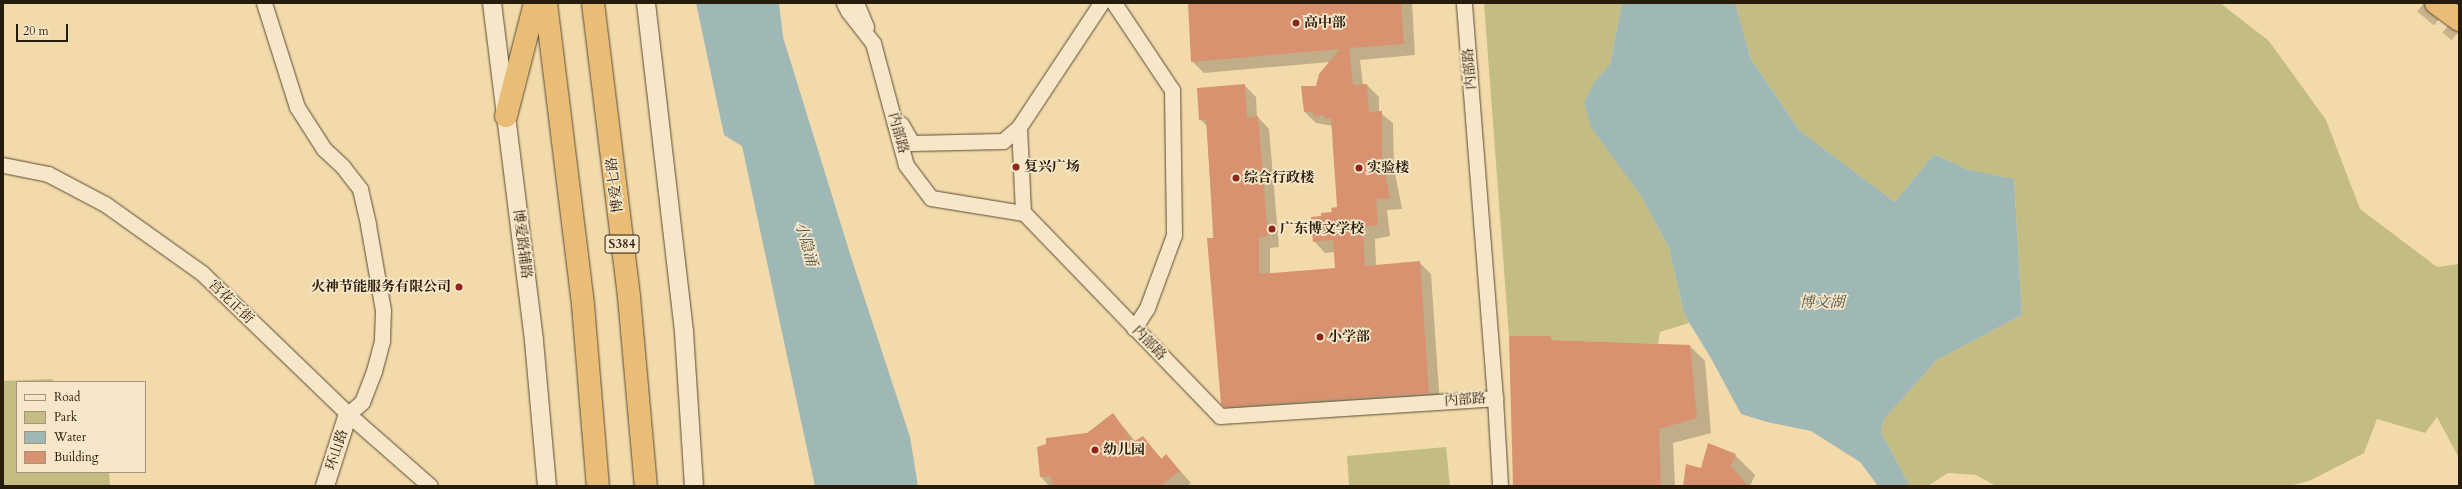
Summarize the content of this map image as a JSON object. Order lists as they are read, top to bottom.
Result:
{
  "streets": {
    "highway": ["博爱七路", "S384"],
    "street": [
      "内部路",
      "博爱路辅路",
      "宫花正街",
      "环山路"
    ]
  },
  "crossings": [
    ["宫花正街", "环山路"]
  ],
  "water": ["小隐涌", "博文湖"],
  "places": [
    "高中部",
    "复兴广场",
    "实验楼",
    "综合行政楼",
    "广东博文学校",
    "火神节能服务有限公司",
    "小学部",
    "幼儿园"
  ],
  "legend": [
    "Road",
    "Park",
    "Water",
    "Building"
  ],
  "scale_bar": "20 m"
}
